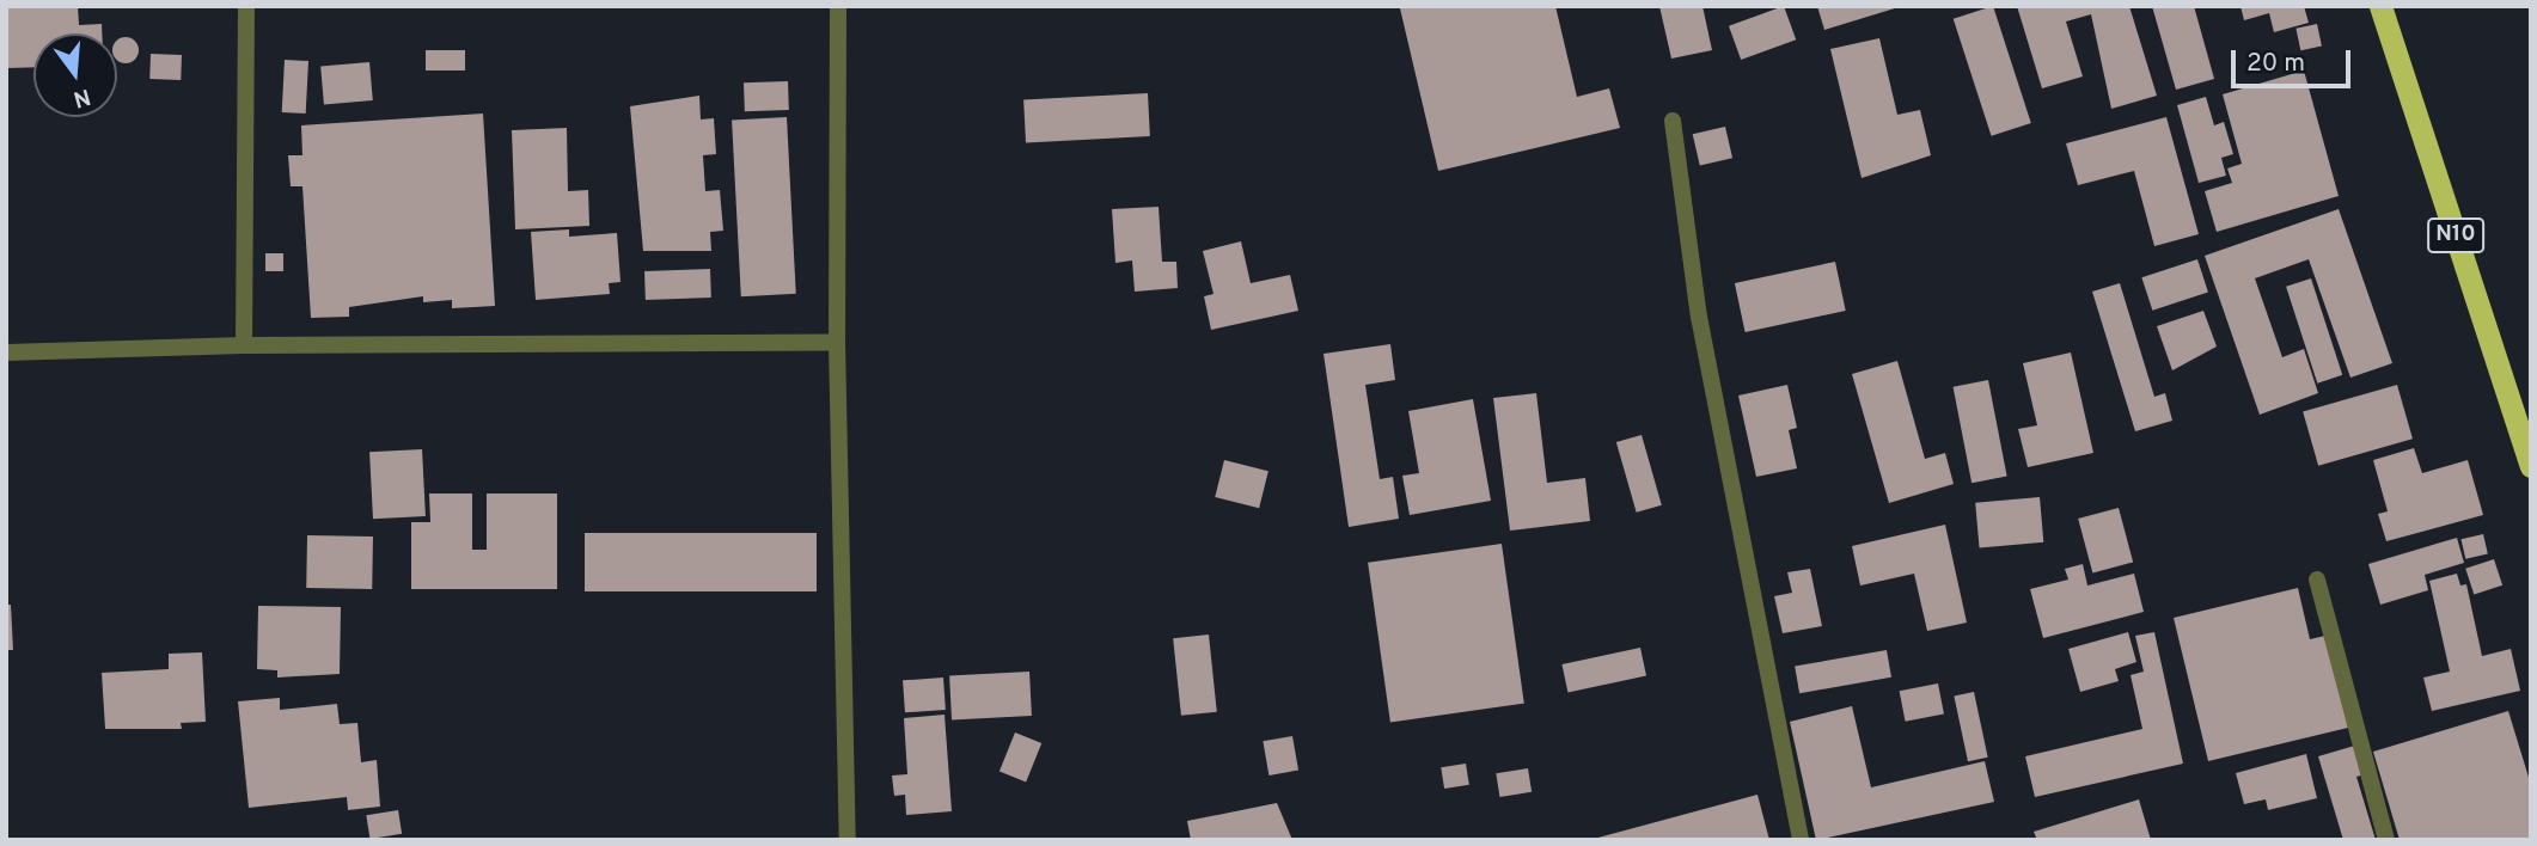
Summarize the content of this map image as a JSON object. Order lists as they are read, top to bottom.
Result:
{
  "streets": {
    "highway": ["N10"]
  },
  "scale_bar": "20 m",
  "north": "bottom"
}
